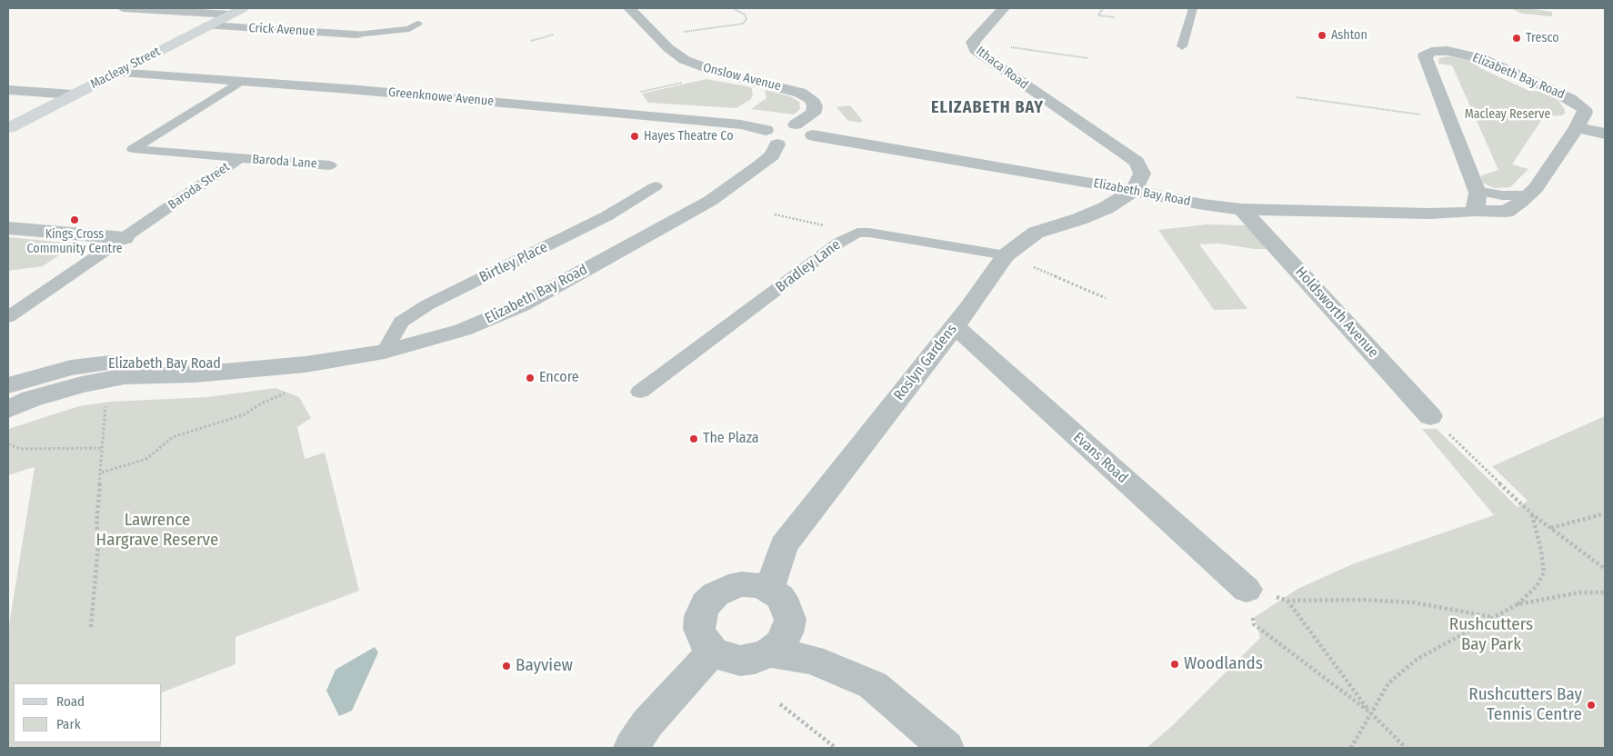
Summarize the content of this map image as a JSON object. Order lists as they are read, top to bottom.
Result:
{
  "streets": {
    "street": [
      "Crick Avenue",
      "Macleay Street",
      "Ithaca Road",
      "Elizabeth Bay Road",
      "Onslow Avenue",
      "Greenknowe Avenue",
      "Holdsworth Avenue",
      "Roslyn Gardens",
      "Evans Road"
    ],
    "lane": [
      "Baroda Lane",
      "Baroda Street",
      "Birtley Place",
      "Bradley Lane"
    ]
  },
  "crossings": [
    ["Crick Avenue", "Macleay Street"],
    ["Macleay Street", "Greenknowe Avenue"],
    ["Ithaca Road", "Elizabeth Bay Road"],
    ["Ithaca Road", "Roslyn Gardens"],
    ["Elizabeth Bay Road", "Greenknowe Avenue"],
    ["Elizabeth Bay Road", "Birtley Place"],
    ["Elizabeth Bay Road", "Holdsworth Avenue"],
    ["Elizabeth Bay Road", "Roslyn Gardens"],
    ["Greenknowe Avenue", "Baroda Street"],
    ["Baroda Lane", "Baroda Street"],
    ["Bradley Lane", "Roslyn Gardens"],
    ["Roslyn Gardens", "Evans Road"]
  ],
  "districts": ["ELIZABETH BAY"],
  "parks": ["Macleay Reserve", "Lawrence Hargrave Reserve", "Rushcutters Bay Park"],
  "places": [
    "Ashton",
    "Tresco",
    "Hayes Theatre Co",
    "Kings Cross Community Centre",
    "Encore",
    "The Plaza",
    "Woodlands",
    "Bayview",
    "Rushcutters Bay Tennis Centre"
  ],
  "legend": ["Road", "Park"]
}
